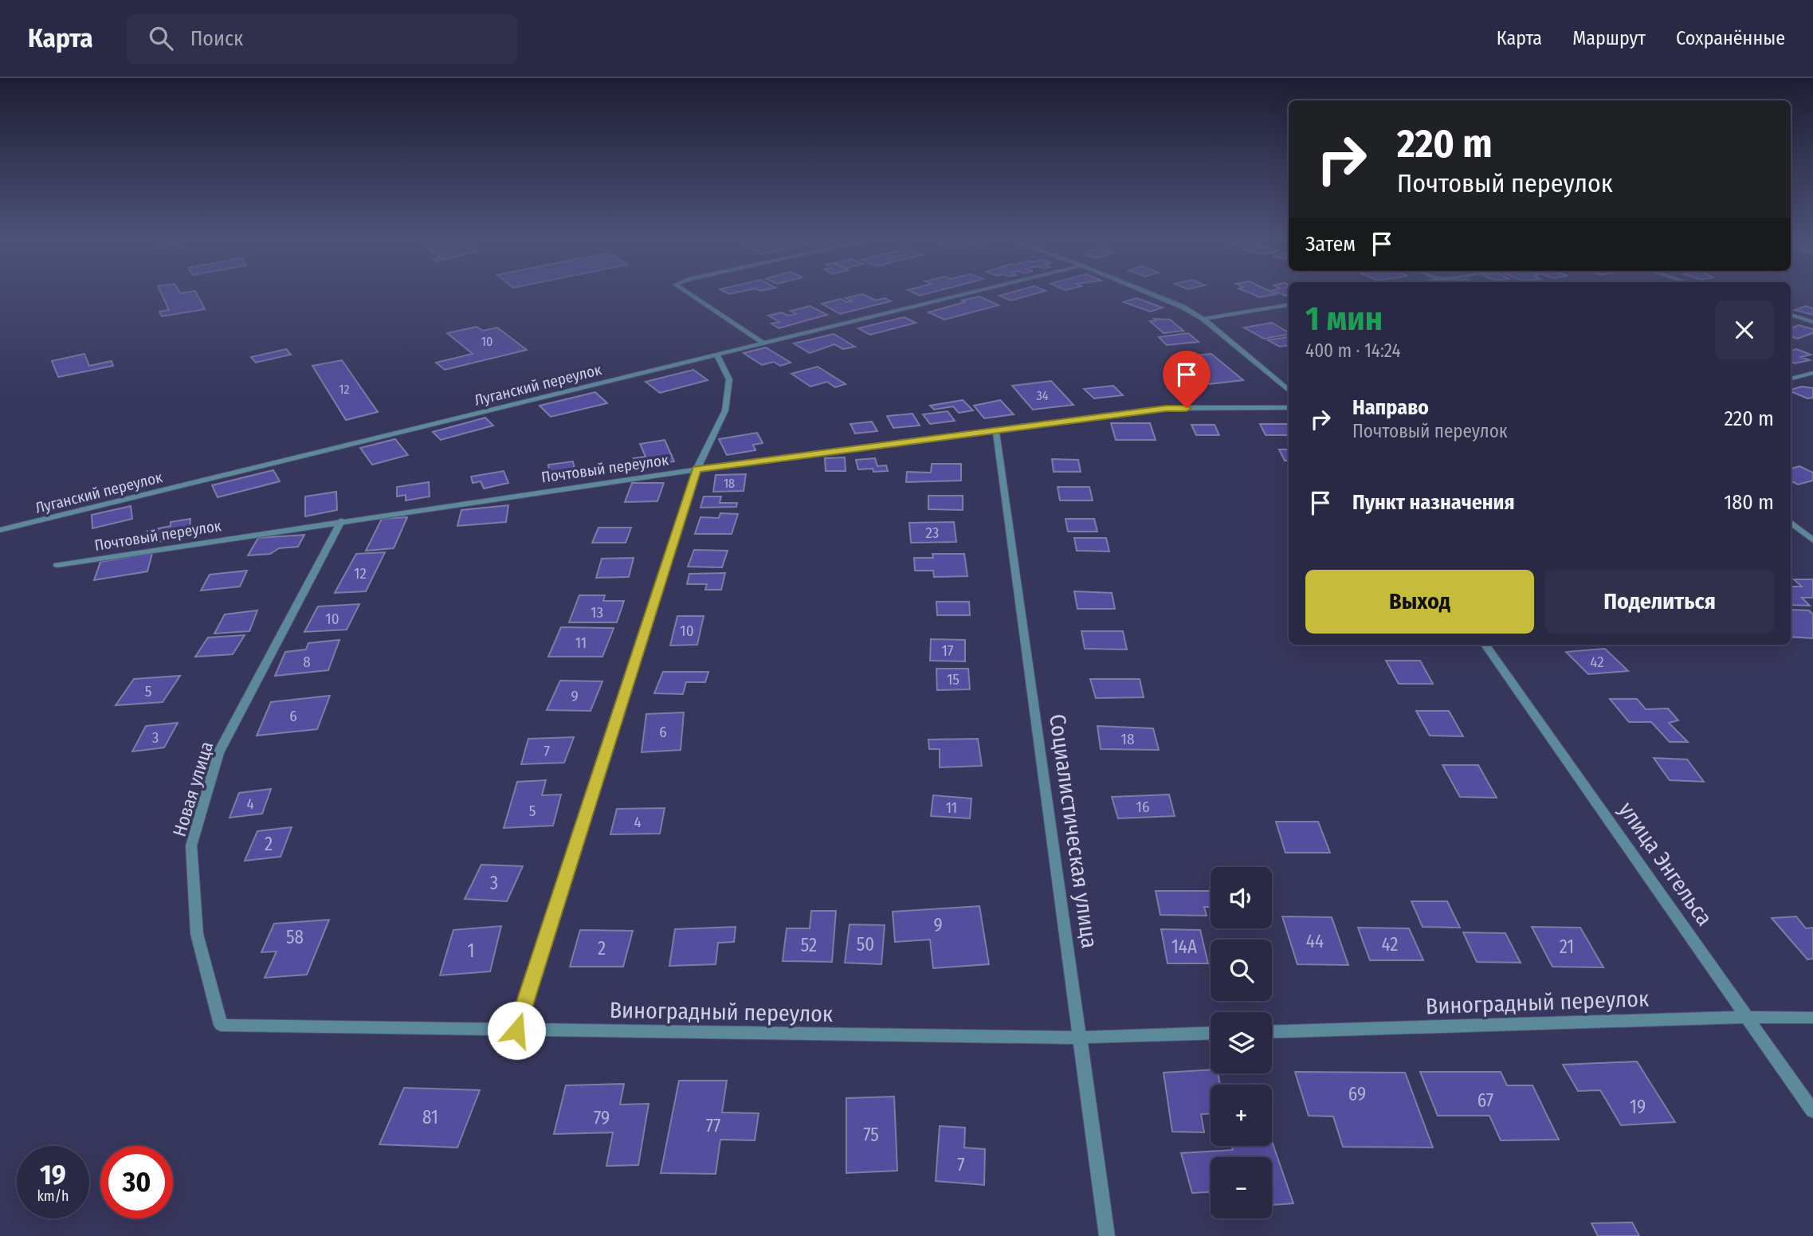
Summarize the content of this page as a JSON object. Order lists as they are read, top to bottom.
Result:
{
  "streets": {
    "street": [
      "Луганский переулок",
      "Почтовый переулок",
      "Новая улица",
      "Социалистическая улица",
      "улица Энгельса",
      "Виноградный переулок"
    ]
  },
  "crossings": [
    ["Почтовый переулок", "Новая улица"],
    ["Почтовый переулок", "Социалистическая улица"],
    ["Новая улица", "Виноградный переулок"],
    ["Социалистическая улица", "Виноградный переулок"],
    ["улица Энгельса", "Виноградный переулок"]
  ],
  "house_numbers": [
    "10",
    "12",
    "34",
    "18",
    "23",
    "12",
    "13",
    "10",
    "10",
    "11",
    "17",
    "8",
    "42",
    "15",
    "5",
    "9",
    "6",
    "6",
    "3",
    "18",
    "7",
    "4",
    "16",
    "11",
    "5",
    "4",
    "2",
    "3",
    "9",
    "58",
    "44",
    "50",
    "42",
    "52",
    "14А",
    "21",
    "2",
    "1",
    "69",
    "67",
    "19",
    "81",
    "79",
    "77",
    "75",
    "7"
  ],
  "page": {
    "header": "Карта",
    "search": "Поиск",
    "nav": ["Карта", "Маршрут", "Сохранённые"],
    "turn": ["220 m", "Почтовый переулок"],
    "then": "Затем",
    "heading": ["1 мин", "400 m · 14:24"],
    "list": [
      {
        "name": "Направо",
        "note": "Почтовый переулок",
        "value": "220 m"
      },
      {
        "name": "Пункт назначения",
        "value": "180 m"
      }
    ],
    "buttons": ["Выход", "Поделиться"],
    "map_buttons": ["+", "−"],
    "speed": "19 km/h",
    "limit": "30"
  }
}
